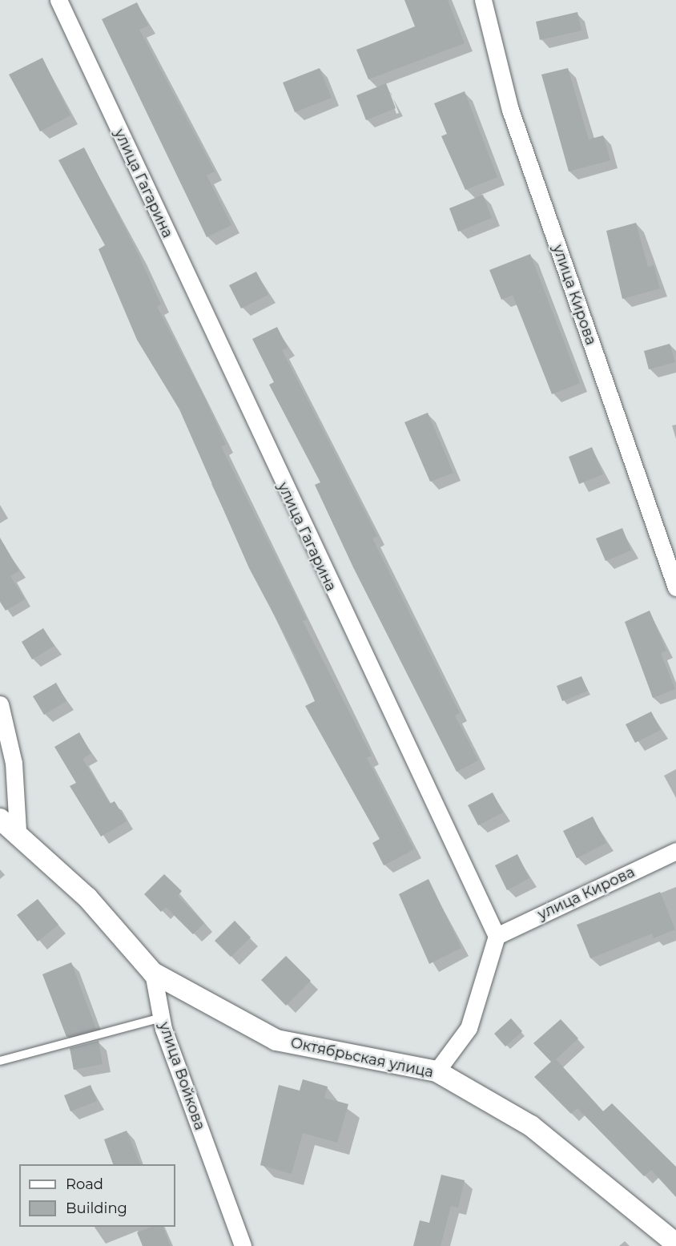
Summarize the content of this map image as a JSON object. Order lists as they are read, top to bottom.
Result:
{
  "streets": {
    "street": [
      "улица Гагарина",
      "улица Кирова",
      "Октябрьская улица",
      "улица Войкова"
    ]
  },
  "crossings": [
    ["улица Гагарина", "улица Кирова"],
    ["Октябрьская улица", "улица Войкова"]
  ],
  "legend": ["Road", "Building"]
}
